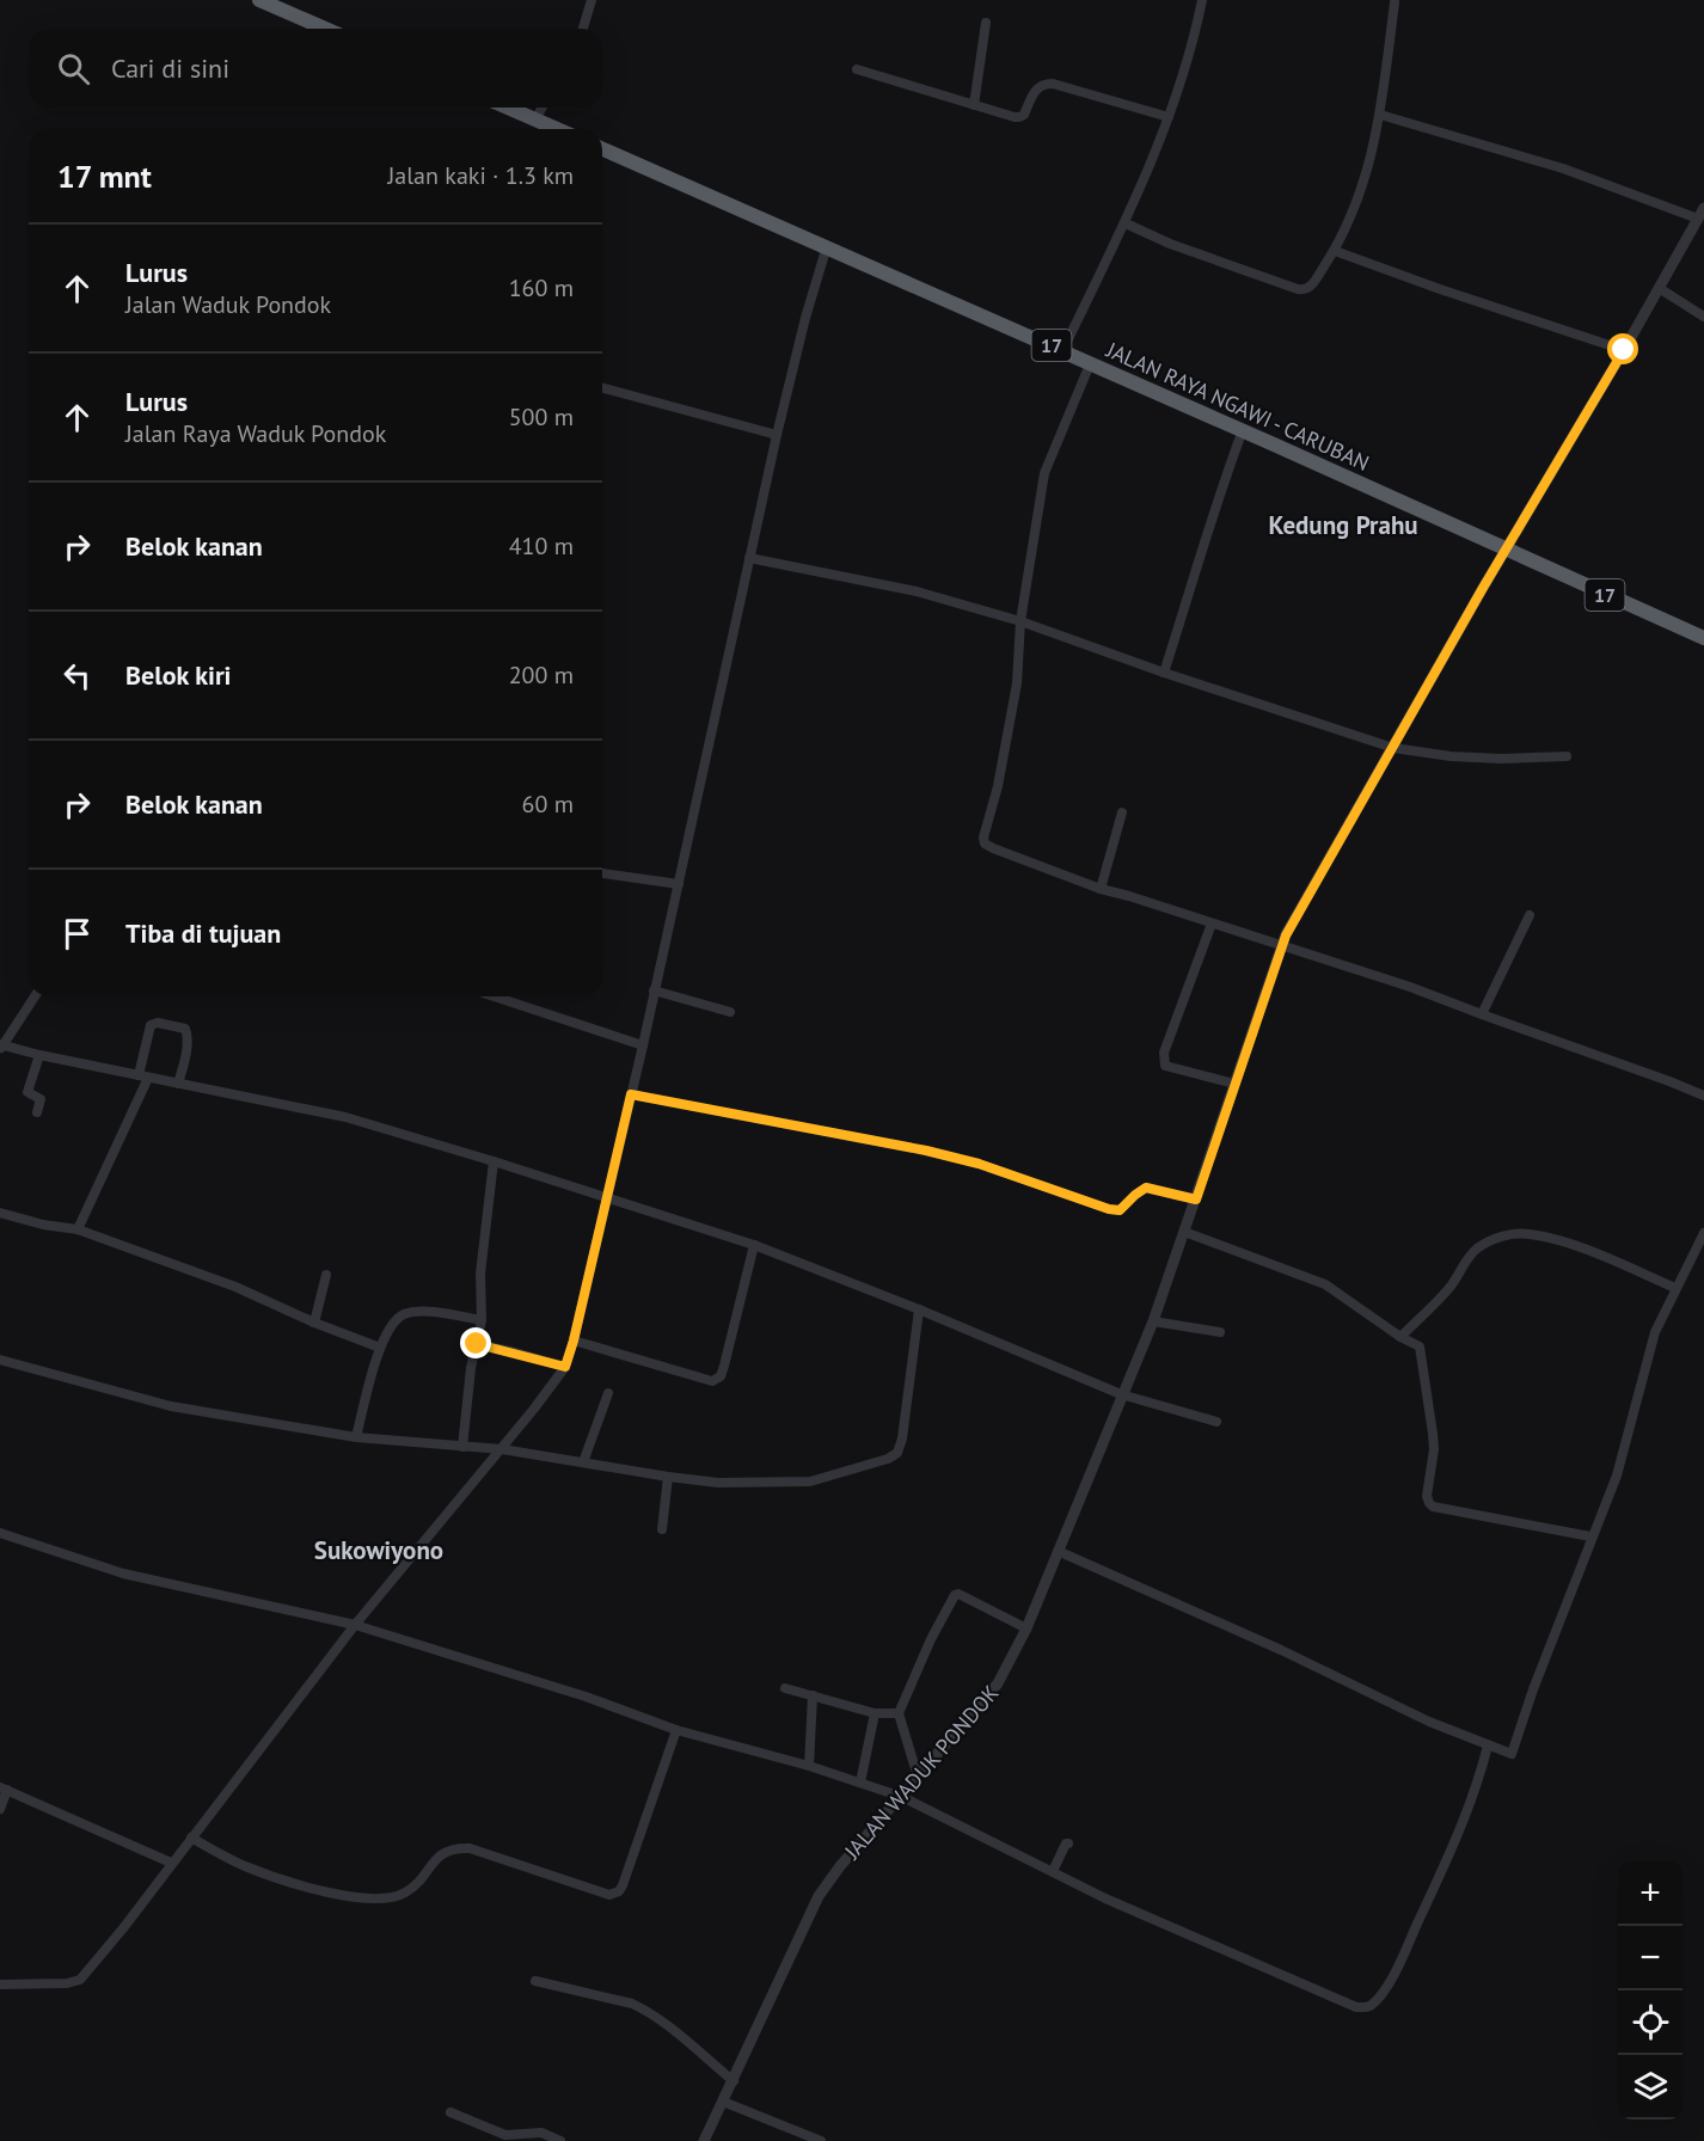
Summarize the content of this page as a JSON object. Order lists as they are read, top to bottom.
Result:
{
  "streets": {
    "highway": ["17", "JALAN RAYA NGAWI - CARUBAN"],
    "street": ["JALAN WADUK PONDOK"]
  },
  "crossings": [
    ["JALAN RAYA NGAWI - CARUBAN", "JALAN WADUK PONDOK"]
  ],
  "districts": ["Kedung Prahu", "Sukowiyono"],
  "page": {
    "search": "Cari di sini",
    "heading": ["17 mnt", "Jalan kaki · 1.3 km"],
    "list": [
      ["Lurus", "Jalan Waduk Pondok", "160 m"],
      ["Lurus", "Jalan Raya Waduk Pondok", "500 m"],
      ["Belok kanan", "410 m"],
      ["Belok kiri", "200 m"],
      ["Belok kanan", "60 m"],
      "Tiba di tujuan"
    ],
    "map_buttons": ["+", "−"]
  }
}
